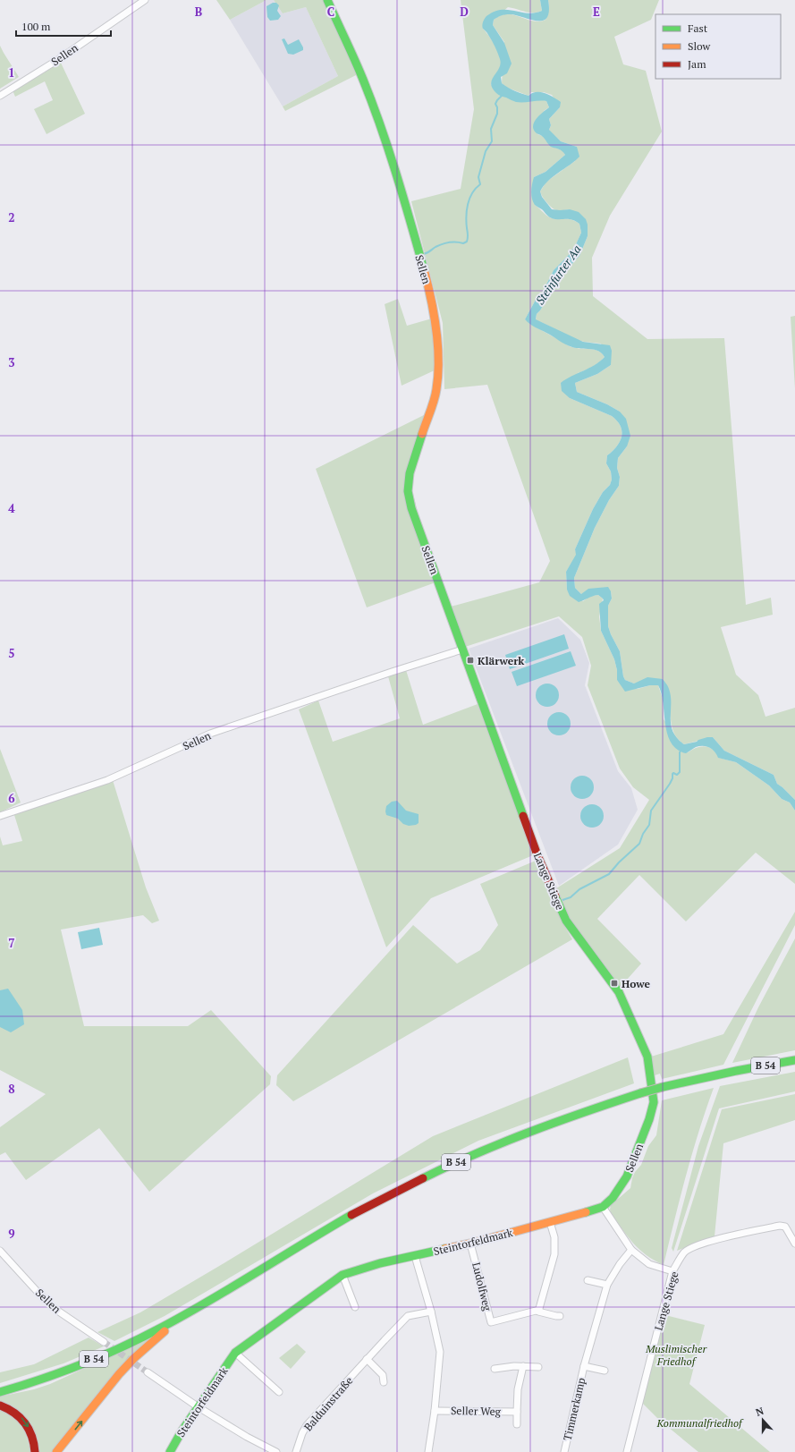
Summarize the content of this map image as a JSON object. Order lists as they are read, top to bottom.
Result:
{
  "streets": {
    "main road": [
      "Sellen",
      "Lange Stiege",
      "B 54",
      "Steintorfeldmark"
    ],
    "street": [
      "Ludolfweg",
      "Balduinstraße",
      "Timmerkamp",
      "Seller Weg"
    ]
  },
  "crossings": [
    ["Sellen", "Lange Stiege"],
    ["Sellen", "Steintorfeldmark"],
    ["Steintorfeldmark", "Ludolfweg"],
    ["Balduinstraße", "Seller Weg"]
  ],
  "water": ["Steinfurter Aa"],
  "parks": ["Muslimischer Friedhof", "Kommunalfriedhof"],
  "places": {
    "transit": ["Klärwerk", "Howe"]
  },
  "legend": ["Fast", "Slow", "Jam"],
  "scale_bar": "100 m",
  "north": "top",
  "grid": {
    "columns": [
      "B",
      "C",
      "D",
      "E"
    ],
    "rows": [
      "1",
      "2",
      "3",
      "4",
      "5",
      "6",
      "7",
      "8",
      "9"
    ]
  }
}
